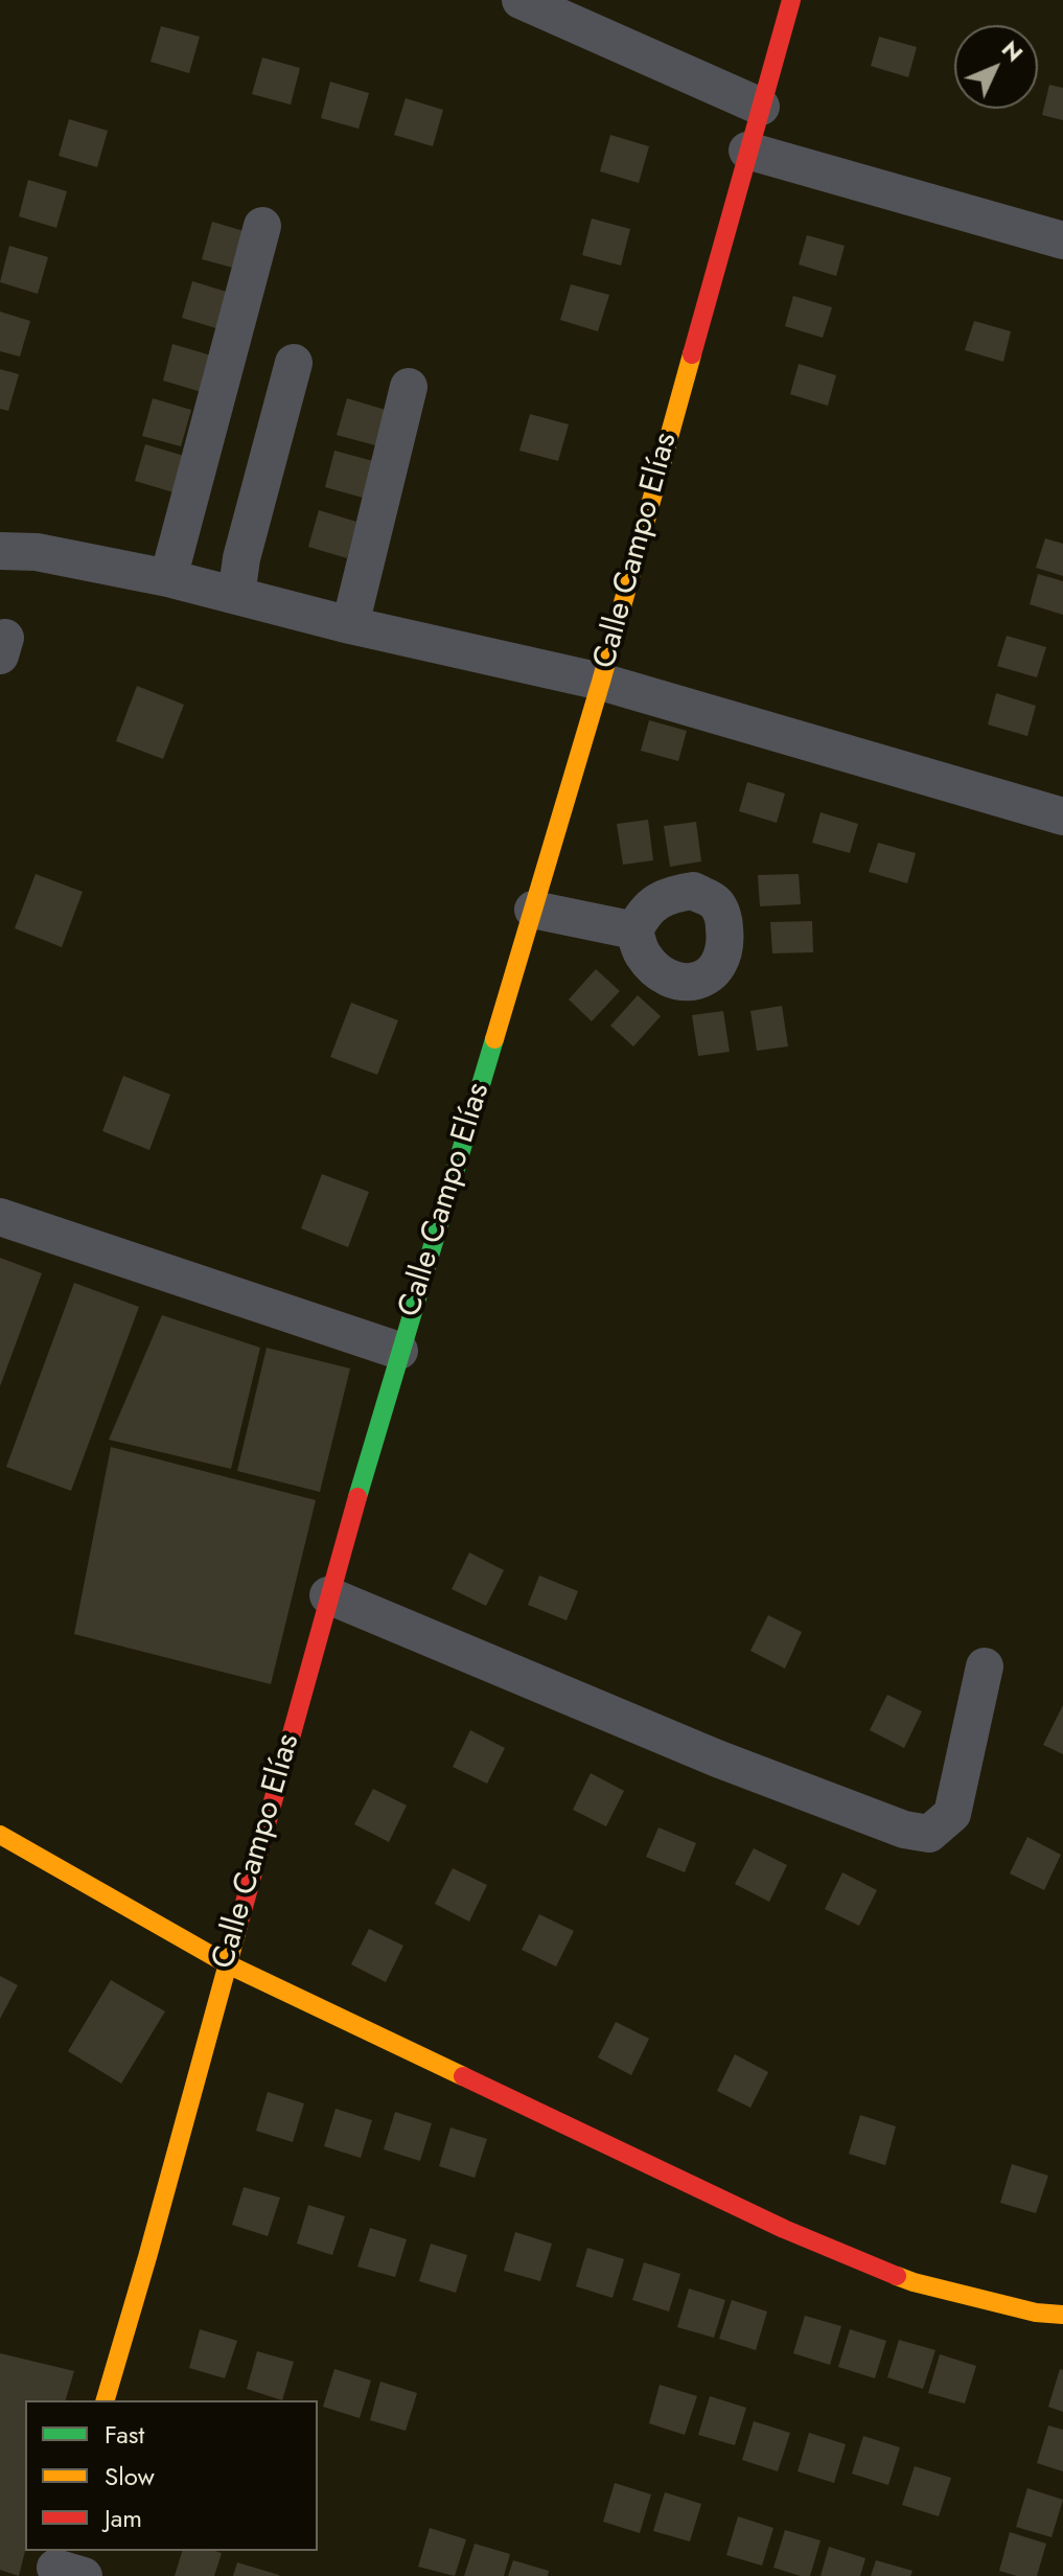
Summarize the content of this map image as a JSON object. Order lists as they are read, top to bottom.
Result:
{
  "streets": {
    "street": ["Calle Campo Elías"]
  },
  "legend": ["Fast", "Slow", "Jam"],
  "north": "top right"
}
